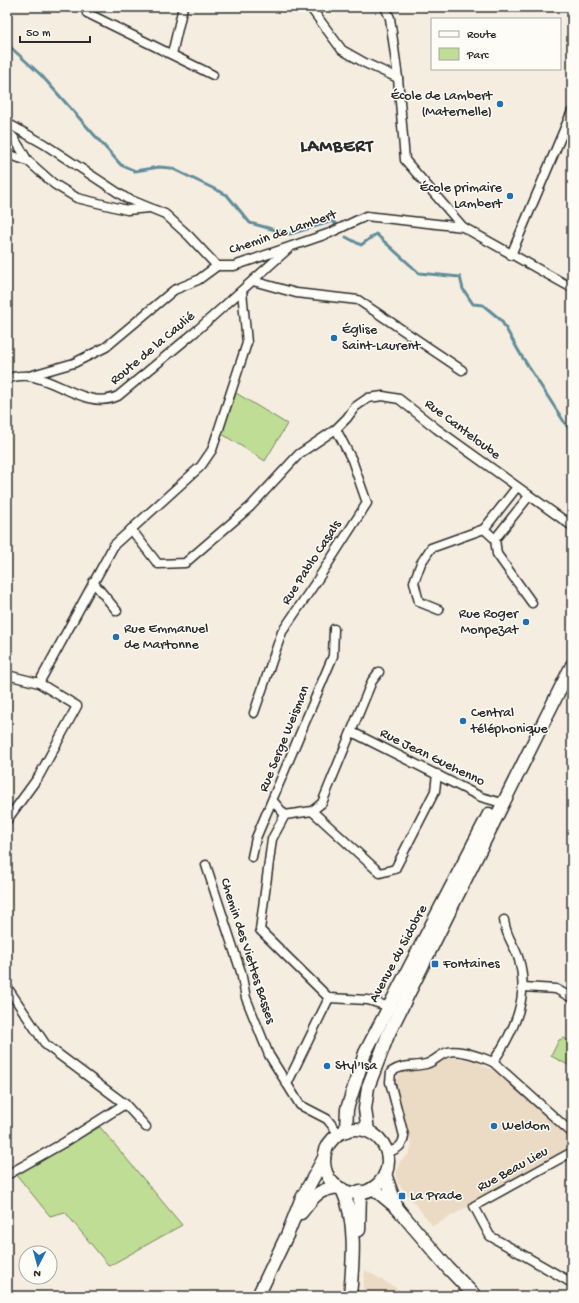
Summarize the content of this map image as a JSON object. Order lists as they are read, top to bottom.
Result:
{
  "streets": {
    "main road": ["Avenue du Sidobre"],
    "street": [
      "Chemin de Lambert",
      "Route de la Caulié",
      "Rue Canteloube",
      "Rue Pablo Casals",
      "Rue Serge Weisman",
      "Rue Jean Guehenno",
      "Chemin des Viettes Basses",
      "Rue Beau Lieu"
    ]
  },
  "crossings": [
    ["Chemin de Lambert", "Route de la Caulié"],
    ["Rue Canteloube", "Rue Pablo Casals"],
    ["Rue Jean Guehenno", "Avenue du Sidobre"],
    ["Chemin des Viettes Basses", "Avenue du Sidobre"]
  ],
  "districts": ["LAMBERT"],
  "places": {
    "other": [
      "École de Lambert (Maternelle)",
      "École primaire Lambert",
      "Église Saint-Laurent",
      "Rue Roger Monpezat",
      "Rue Emmanuel de Martonne",
      "Central téléphonique",
      "Styl'Isa",
      "Weldom"
    ],
    "transit": ["Fontaines", "La Prade"]
  },
  "legend": ["Route", "Parc"],
  "scale_bar": "50 m",
  "north": "bottom"
}
